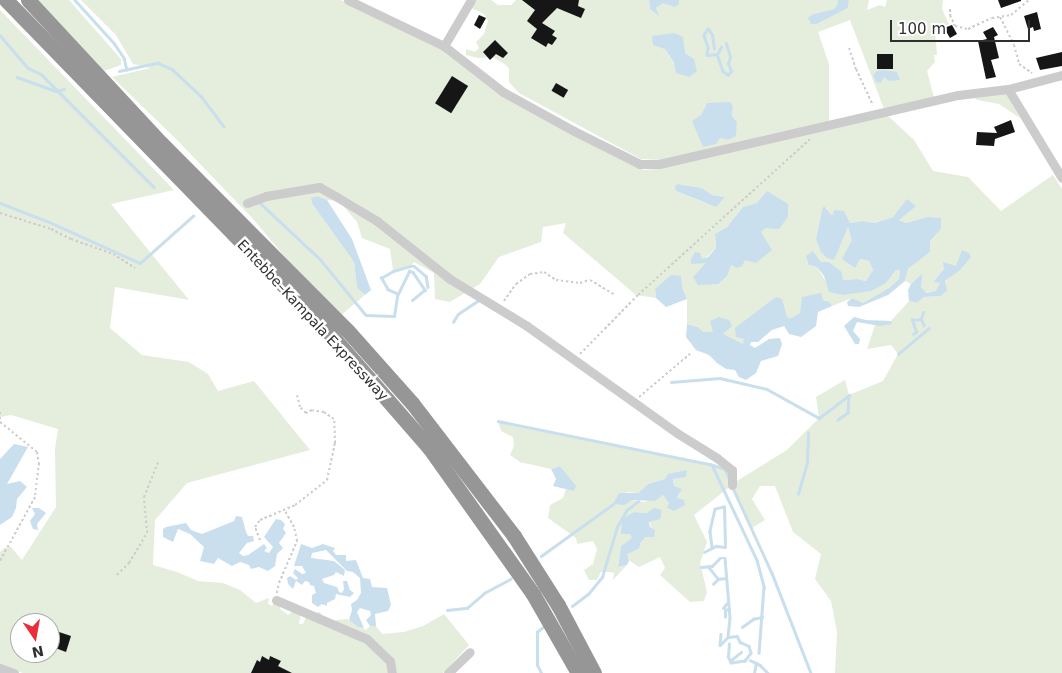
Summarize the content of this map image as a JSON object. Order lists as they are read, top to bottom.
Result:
{
  "streets": {
    "highway": ["Entebbe–Kampala Expressway"]
  },
  "scale_bar": "100 m",
  "north": "bottom"
}
